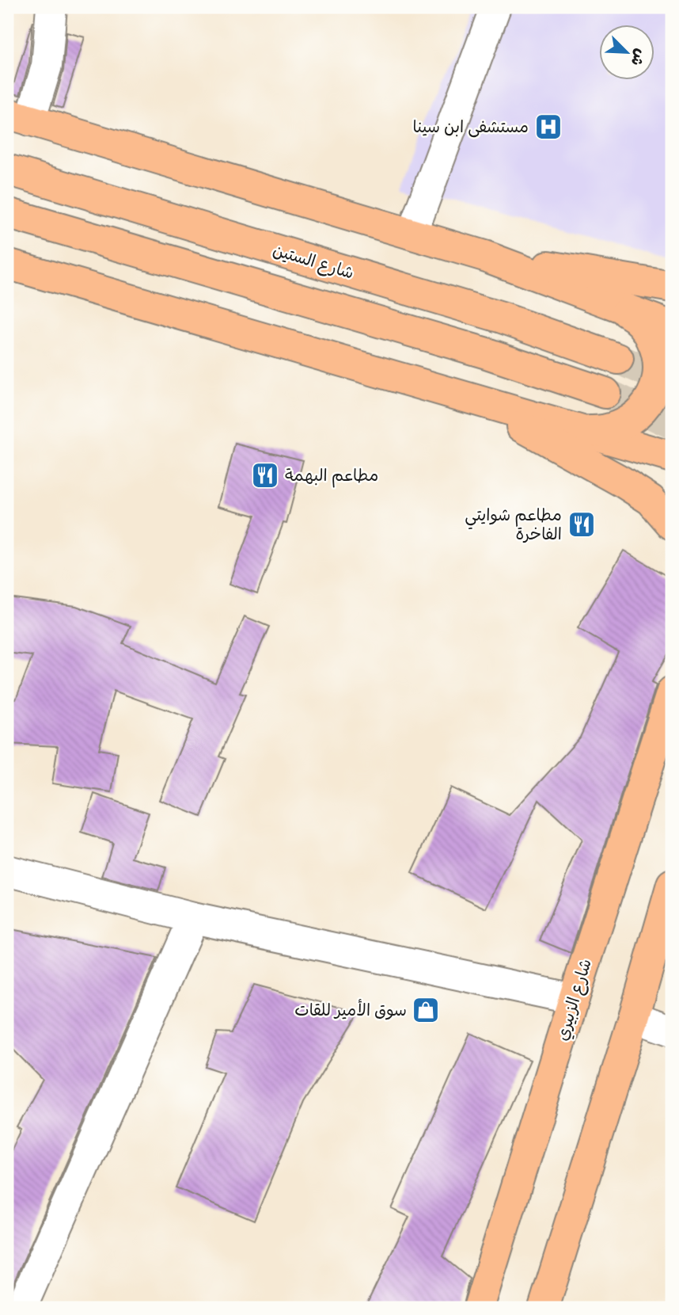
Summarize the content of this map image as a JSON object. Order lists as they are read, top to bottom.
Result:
{
  "streets": {
    "main road": ["شارع الستين", "شارع الزبيري"]
  },
  "places": {
    "hospital": ["مستشفى ابن سينا"],
    "restaurant": ["مطاعم البهمة", "مطاعم شوايتي الفاخرة"],
    "shop": ["سوق الأمير للقات"]
  },
  "north": "bottom right"
}
